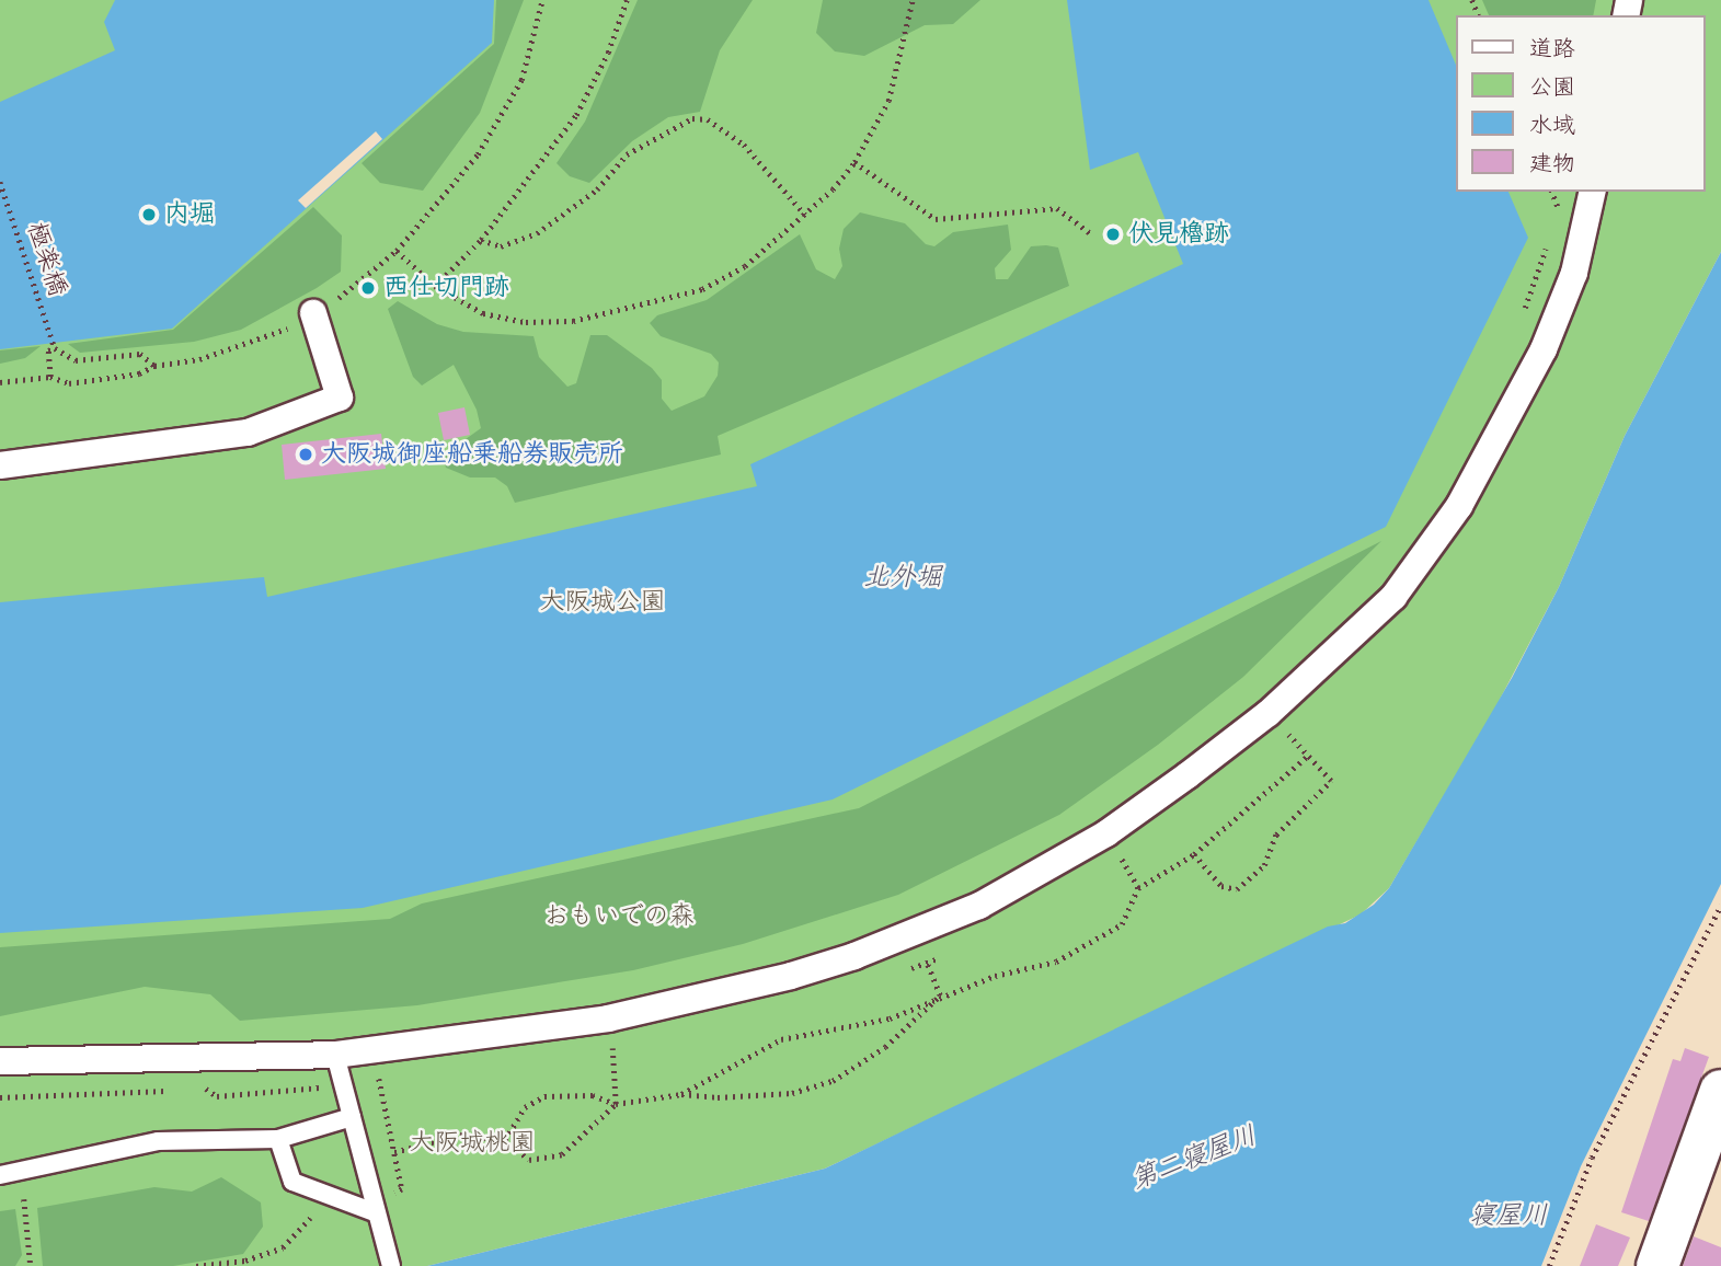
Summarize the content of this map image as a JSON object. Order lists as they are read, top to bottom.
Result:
{
  "streets": {
    "path": ["極楽橋"]
  },
  "water": ["北外堀", "第二寝屋川", "寝屋川"],
  "parks": ["大阪城公園", "おもいでの森", "大阪城桃園"],
  "places": [
    "内堀",
    "伏見櫓跡",
    "西仕切門跡",
    "大阪城御座船乗船券販売所"
  ],
  "legend": [
    "道路",
    "公園",
    "水域",
    "建物"
  ]
}
